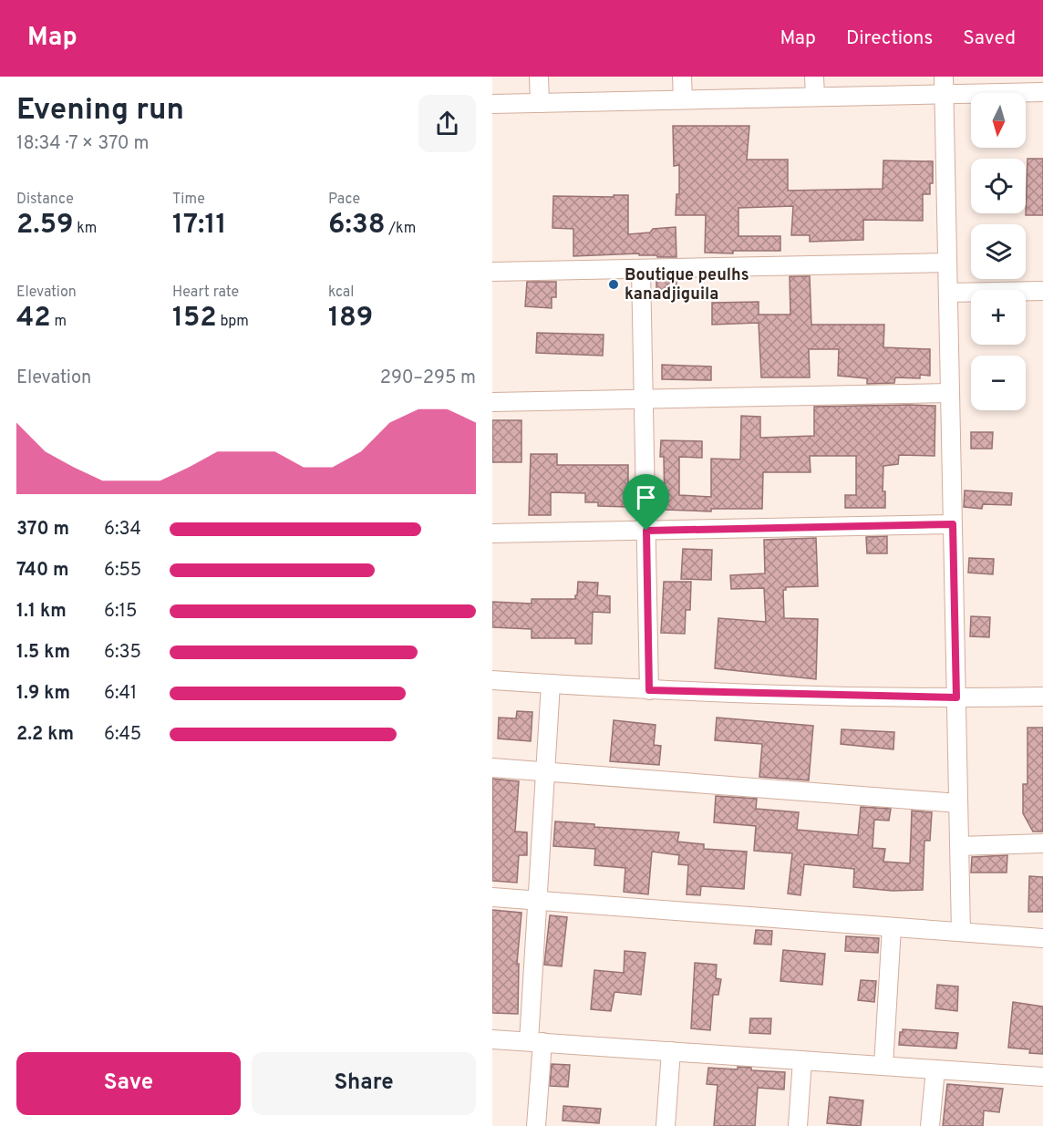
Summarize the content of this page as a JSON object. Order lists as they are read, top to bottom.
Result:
{
  "places": ["Boutique peulhs kanadjiguila"],
  "north": "bottom",
  "page": {
    "header": "Map",
    "nav": ["Map", "Directions", "Saved"],
    "heading": ["Evening run", "18:34 · 7 × 370 m"],
    "map_buttons": ["+", "−"],
    "stats": [
      ["Distance", "2.59 km"],
      ["Time", "17:11"],
      ["Pace", "6:38 /km"],
      ["Elevation", "42 m"],
      ["Heart rate", "152 bpm"],
      ["kcal", "189"]
    ],
    "chart": ["Elevation", "290–295 m"],
    "list": [
      {
        "name": "370 m",
        "note": "6:34"
      },
      {
        "name": "740 m",
        "note": "6:55"
      },
      {
        "name": "1.1 km",
        "note": "6:15"
      },
      {
        "name": "1.5 km",
        "note": "6:35"
      },
      {
        "name": "1.9 km",
        "note": "6:41"
      },
      {
        "name": "2.2 km",
        "note": "6:45"
      }
    ],
    "buttons": ["Save", "Share"]
  }
}
